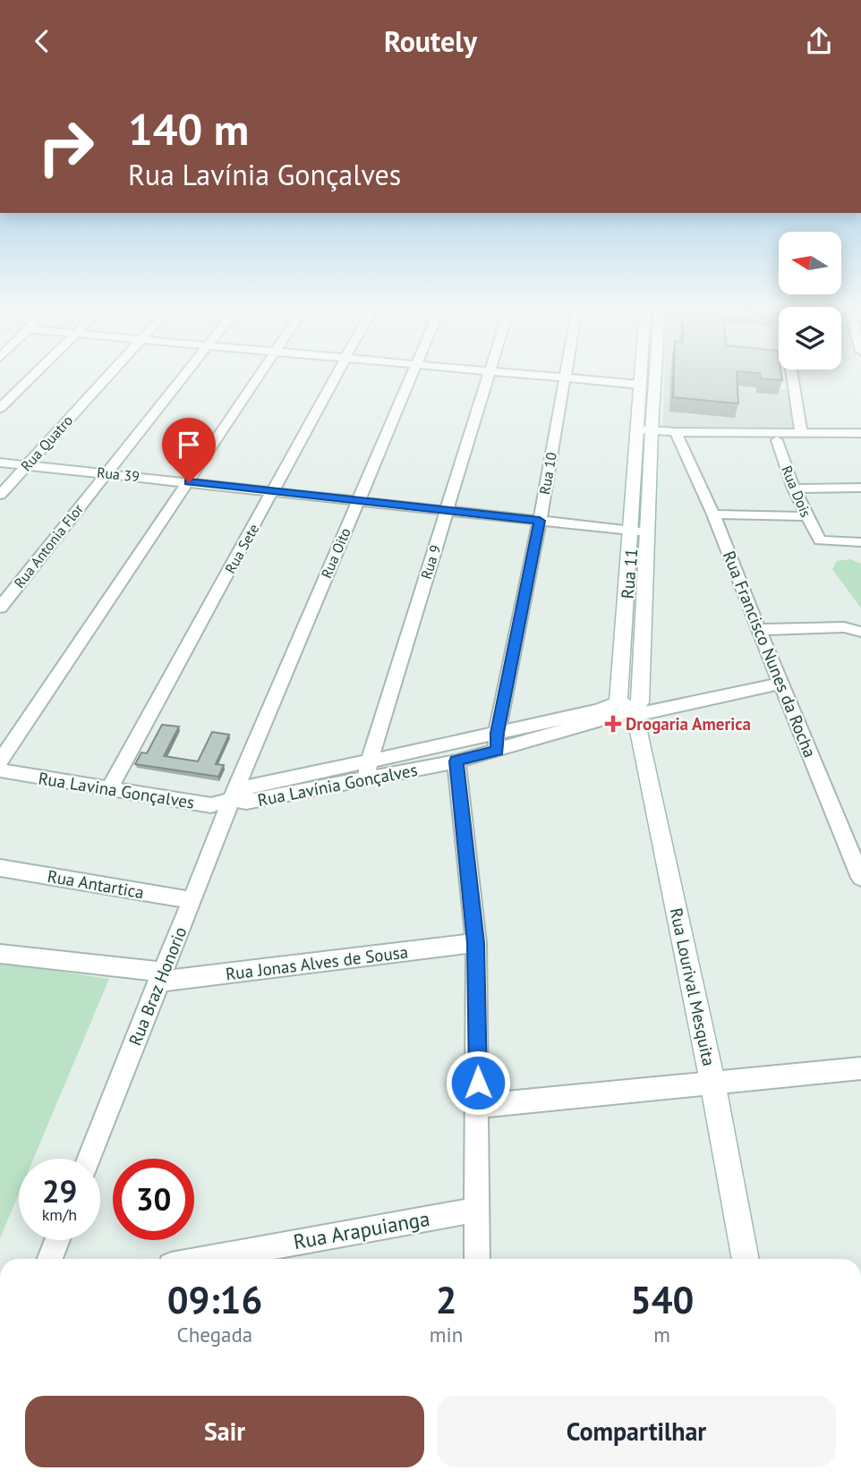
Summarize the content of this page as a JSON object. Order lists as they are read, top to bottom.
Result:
{
  "streets": {
    "main road": ["Rua 11", "Rua Lourival Mesquita"],
    "street": [
      "Rua Quatro",
      "Rua 10",
      "Rua 39",
      "Rua Dois",
      "Rua Antonia Flor",
      "Rua Sete",
      "Rua Oito",
      "Rua 9",
      "Rua Francisco Nunes da Rocha",
      "Rua Lavínia Gonçalves",
      "Rua Lavina Gonçalves",
      "Rua Antartica",
      "Rua Jonas Alves de Sousa",
      "Rua Braz Honorio",
      "Rua Arapuianga"
    ]
  },
  "crossings": [
    ["Rua Quatro", "Rua 39"],
    ["Rua 10", "Rua 39"],
    ["Rua 10", "Rua Lavínia Gonçalves"],
    ["Rua 39", "Rua Antonia Flor"],
    ["Rua 39", "Rua Sete"],
    ["Rua 39", "Rua Oito"],
    ["Rua 39", "Rua 9"],
    ["Rua 39", "Rua 11"],
    ["Rua Sete", "Rua Lavina Gonçalves"],
    ["Rua Oito", "Rua Lavínia Gonçalves"],
    ["Rua Oito", "Rua Lavina Gonçalves"],
    ["Rua Oito", "Rua Braz Honorio"],
    ["Rua 9", "Rua Lavínia Gonçalves"],
    ["Rua 11", "Rua Lavínia Gonçalves"],
    ["Rua 11", "Rua Lourival Mesquita"],
    ["Rua Francisco Nunes da Rocha", "Rua Lavínia Gonçalves"],
    ["Rua Lavínia Gonçalves", "Rua Lavina Gonçalves"],
    ["Rua Lavínia Gonçalves", "Rua Braz Honorio"],
    ["Rua Lavínia Gonçalves", "Rua Lourival Mesquita"],
    ["Rua Lavina Gonçalves", "Rua Braz Honorio"],
    ["Rua Antartica", "Rua Braz Honorio"],
    ["Rua Jonas Alves de Sousa", "Rua Braz Honorio"]
  ],
  "places": {
    "health": ["Drogaria America"]
  },
  "north": "left",
  "page": {
    "header": "Routely",
    "turn": ["140 m", "Rua Lavínia Gonçalves"],
    "speed": "29 km/h",
    "limit": "30",
    "eta": [
      "09:16",
      "Chegada",
      "2",
      "min",
      "540",
      "m"
    ],
    "buttons": ["Sair", "Compartilhar"]
  }
}
